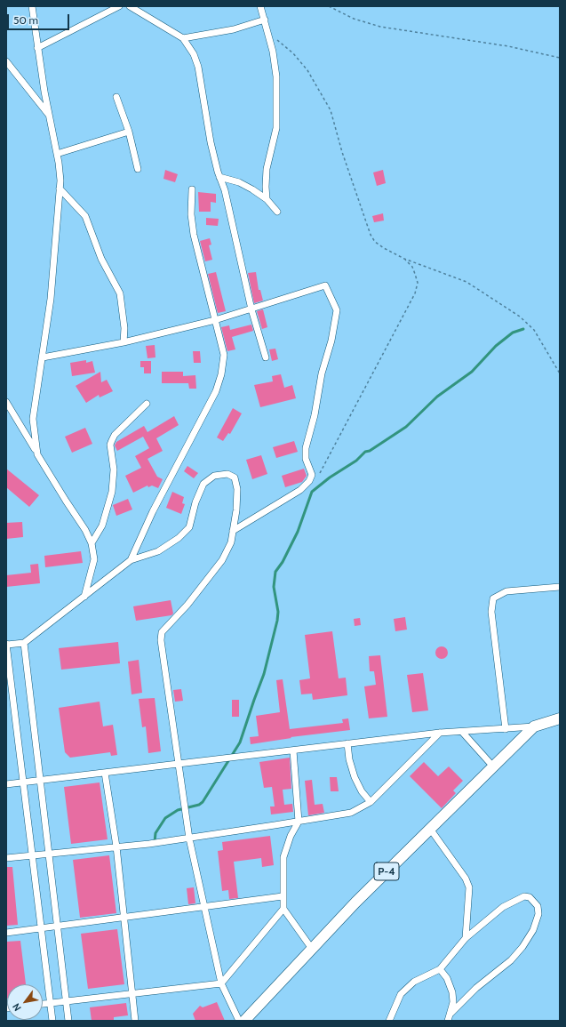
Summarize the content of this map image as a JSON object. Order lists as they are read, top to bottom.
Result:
{
  "streets": {
    "highway": ["P-4"]
  },
  "scale_bar": "50 m",
  "north": "bottom left"
}
